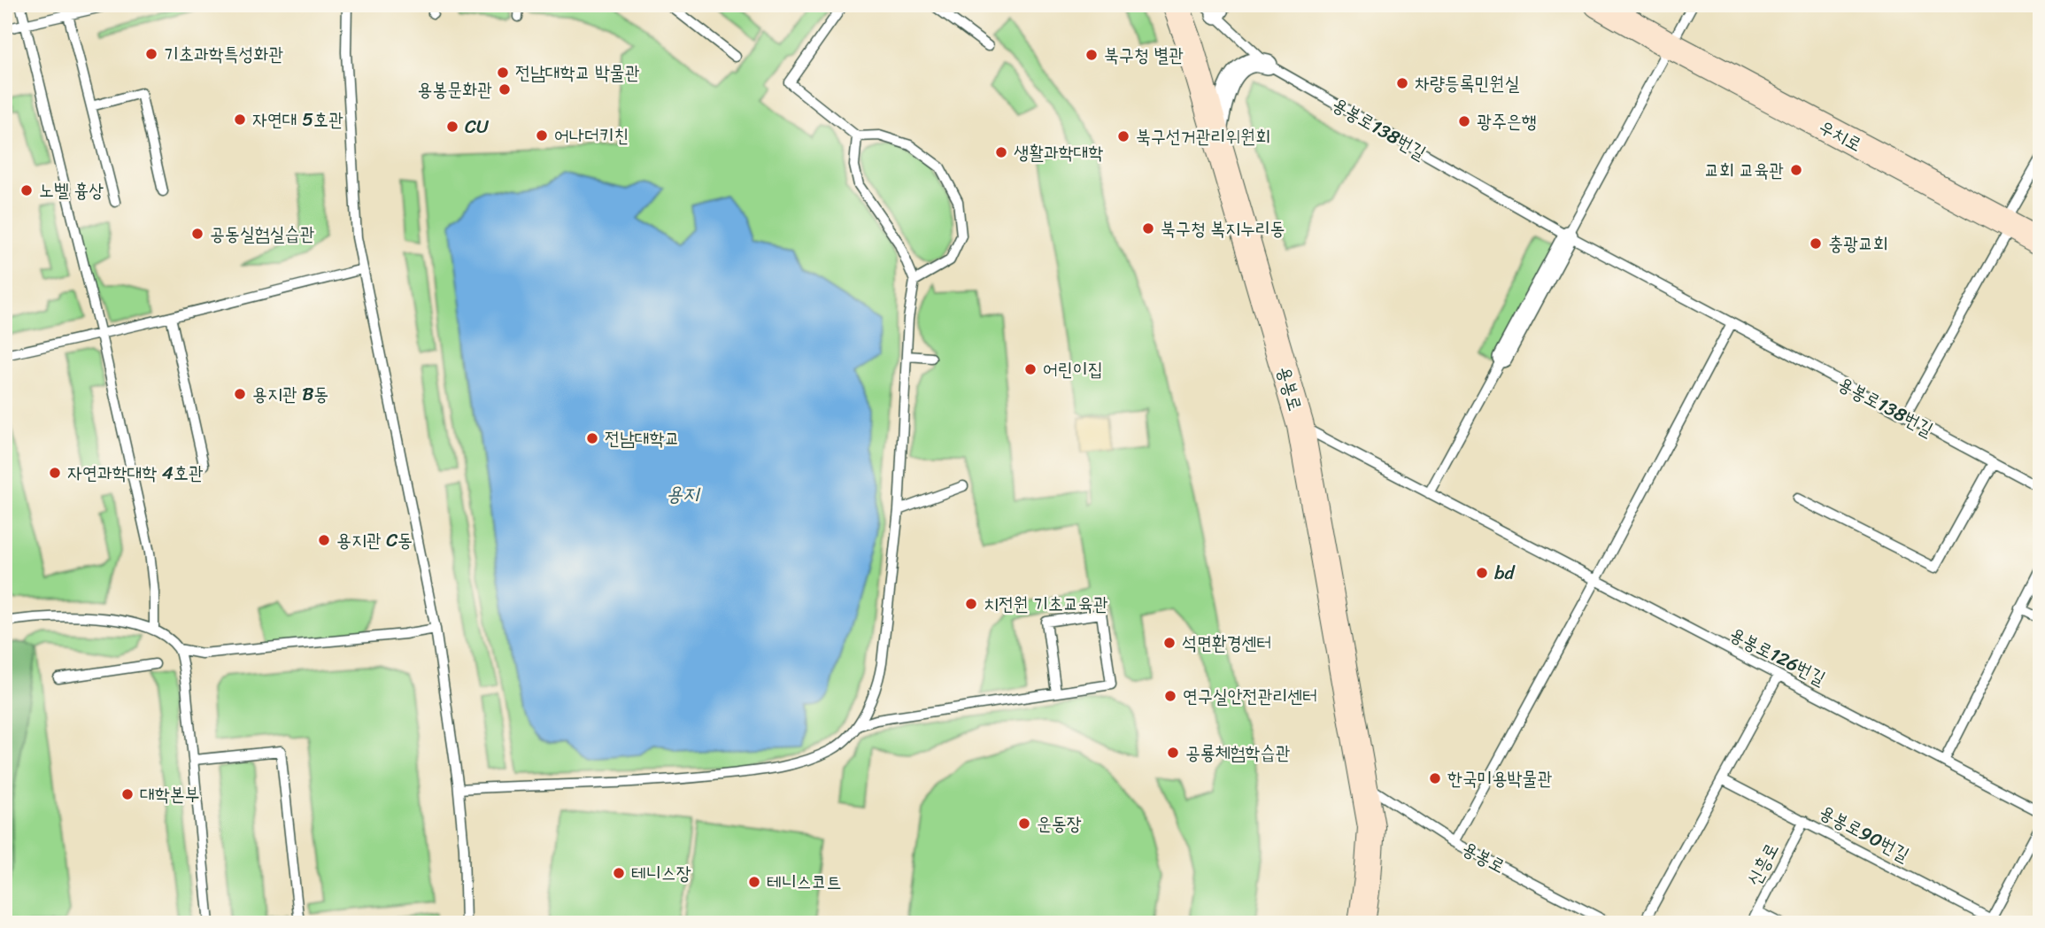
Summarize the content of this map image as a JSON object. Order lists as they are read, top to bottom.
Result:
{
  "streets": {
    "main road": ["우치로", "용봉로"],
    "lane": [
      "용봉로138번길",
      "용봉로126번길",
      "용봉로90번길",
      "신흥로"
    ]
  },
  "crossings": [
    ["용봉로", "용봉로126번길"],
    ["용봉로90번길", "신흥로"]
  ],
  "water": ["용지"],
  "places": [
    "기초과학특성화관",
    "북구청 별관",
    "전남대학교 박물관",
    "차량등록민원실",
    "용봉문화관",
    "자연대 5호관",
    "광주은행",
    "CU",
    "어나더키친",
    "북구선거관리위원회",
    "생활과학대학",
    "교회 교육관",
    "노벨 흉상",
    "북구청 복지누리동",
    "공동실험실습관",
    "충광교회",
    "어린이집",
    "용지관 B동",
    "전남대학교",
    "자연과학대학 4호관",
    "용지관 C동",
    "bd",
    "치전원 기초교육관",
    "석면환경센터",
    "연구실안전관리센터",
    "공룡체험학습관",
    "한국미용박물관",
    "대학본부",
    "운동장",
    "테니스장",
    "테니스코트"
  ]
}
